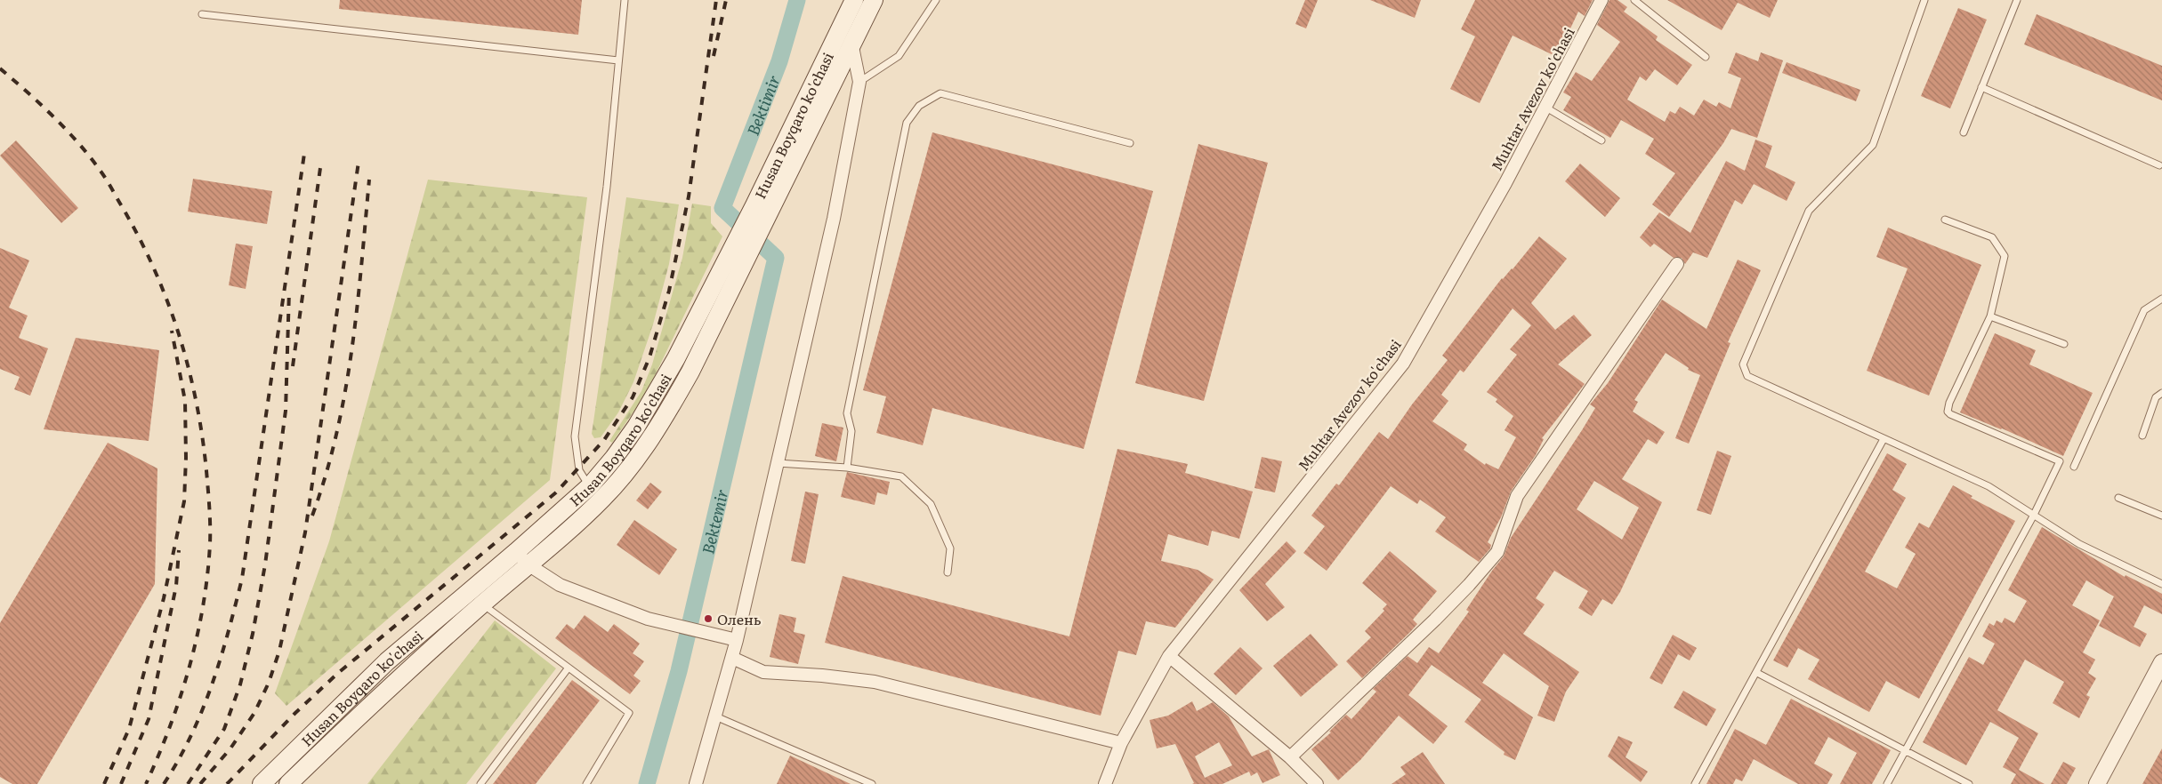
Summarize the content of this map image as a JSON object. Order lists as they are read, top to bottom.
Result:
{
  "streets": {
    "main road": ["Husan Boyqaro ko'chasi"],
    "street": ["Muhtar Avezov ko'chasi"]
  },
  "water": ["Bektimir", "Bektemir"],
  "places": ["Олень"]
}
